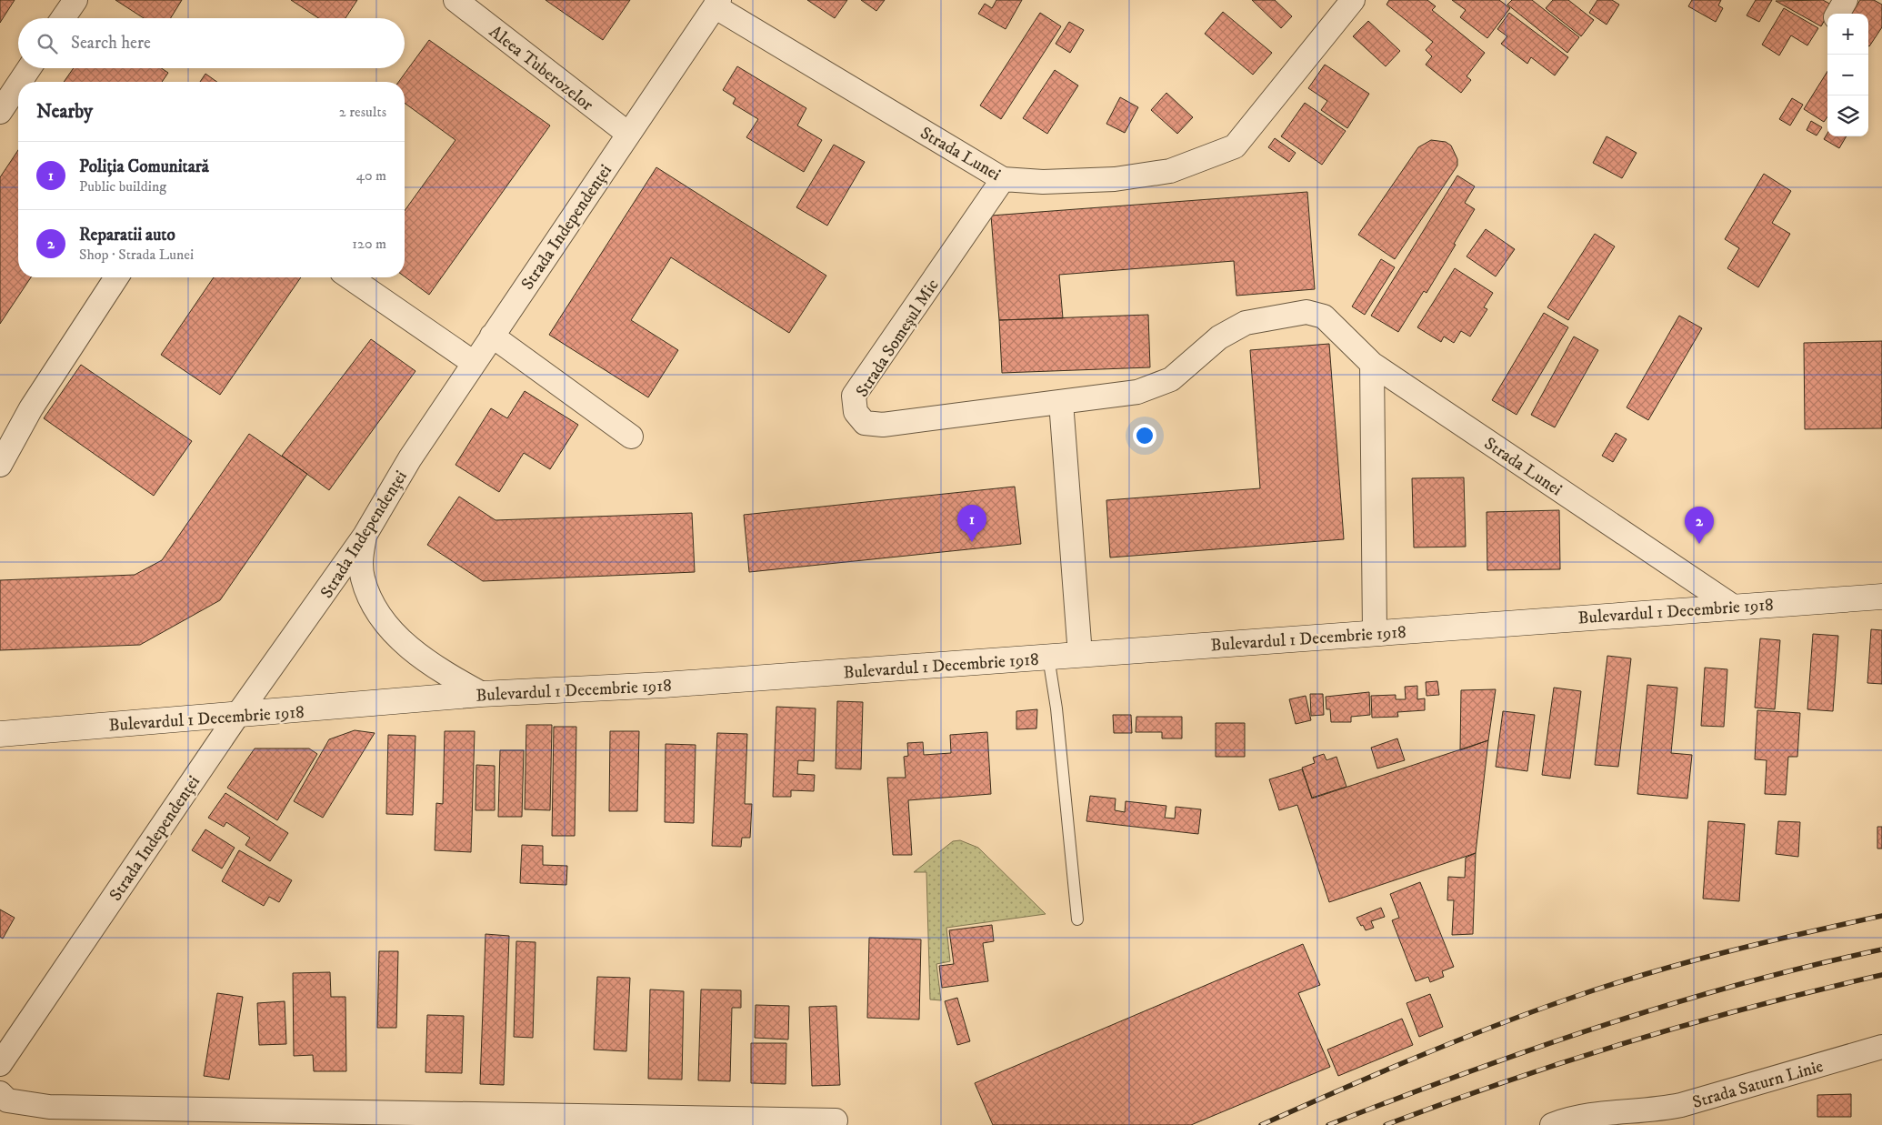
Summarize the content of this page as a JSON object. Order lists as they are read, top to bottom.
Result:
{
  "streets": {
    "main road": ["Bulevardul 1 Decembrie 1918"],
    "street": [
      "Aleea Tuberozelor",
      "Strada Lunei",
      "Strada Independenței",
      "Strada Someșul Mic",
      "Strada Saturn Linie"
    ]
  },
  "crossings": [
    ["Aleea Tuberozelor", "Strada Independenței"],
    ["Strada Lunei", "Strada Independenței"],
    ["Strada Lunei", "Strada Someșul Mic"],
    ["Strada Lunei", "Bulevardul 1 Decembrie 1918"],
    ["Strada Independenței", "Bulevardul 1 Decembrie 1918"]
  ],
  "page": {
    "map_buttons": ["+", "−"],
    "search": "Search here",
    "heading": ["Nearby", "2 results"],
    "list": [
      {
        "mark": "1",
        "name": "Poliția Comunitară",
        "note": "Public building",
        "value": "40 m"
      },
      {
        "mark": "2",
        "name": "Reparatii auto",
        "note": "Shop · Strada Lunei",
        "value": "120 m"
      }
    ],
    "pins": ["1", "2"]
  }
}
